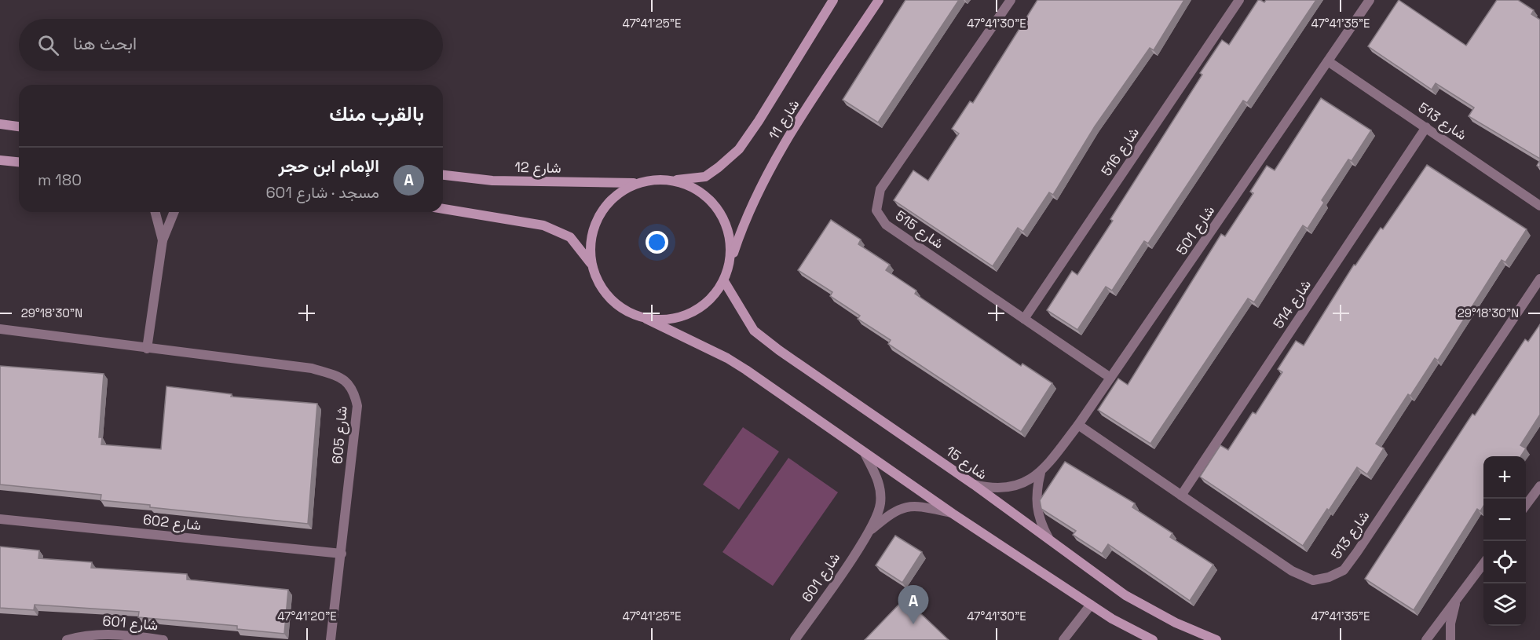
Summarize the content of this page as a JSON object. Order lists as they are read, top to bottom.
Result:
{
  "streets": {
    "street": [
      "شارع 11",
      "شارع 513",
      "شارع 516",
      "شارع 12",
      "شارع 515",
      "شارع 501",
      "شارع 514",
      "شارع 605",
      "شارع 15",
      "شارع 602",
      "شارع 601"
    ]
  },
  "crossings": [
    ["شارع 11", "شارع 12"],
    ["شارع 11", "شارع 15"],
    ["شارع 513", "شارع 501"],
    ["شارع 513", "شارع 514"],
    ["شارع 516", "شارع 515"],
    ["شارع 12", "شارع 15"],
    ["شارع 515", "شارع 501"],
    ["شارع 501", "شارع 15"],
    ["شارع 605", "شارع 602"]
  ],
  "page": {
    "search": "ابحث هنا",
    "heading": "بالقرب منك",
    "list": [
      {
        "mark": "A",
        "name": "الإمام ابن حجر",
        "note": "مسجد · شارع 601",
        "value": "180 m"
      }
    ],
    "map_buttons": ["+", "−"],
    "pins": "A"
  },
  "coordinates": [
    "47°41'25\"E",
    "47°41'30\"E",
    "47°41'35\"E",
    "29°18'30\"N",
    "47°41'20\"E"
  ]
}
